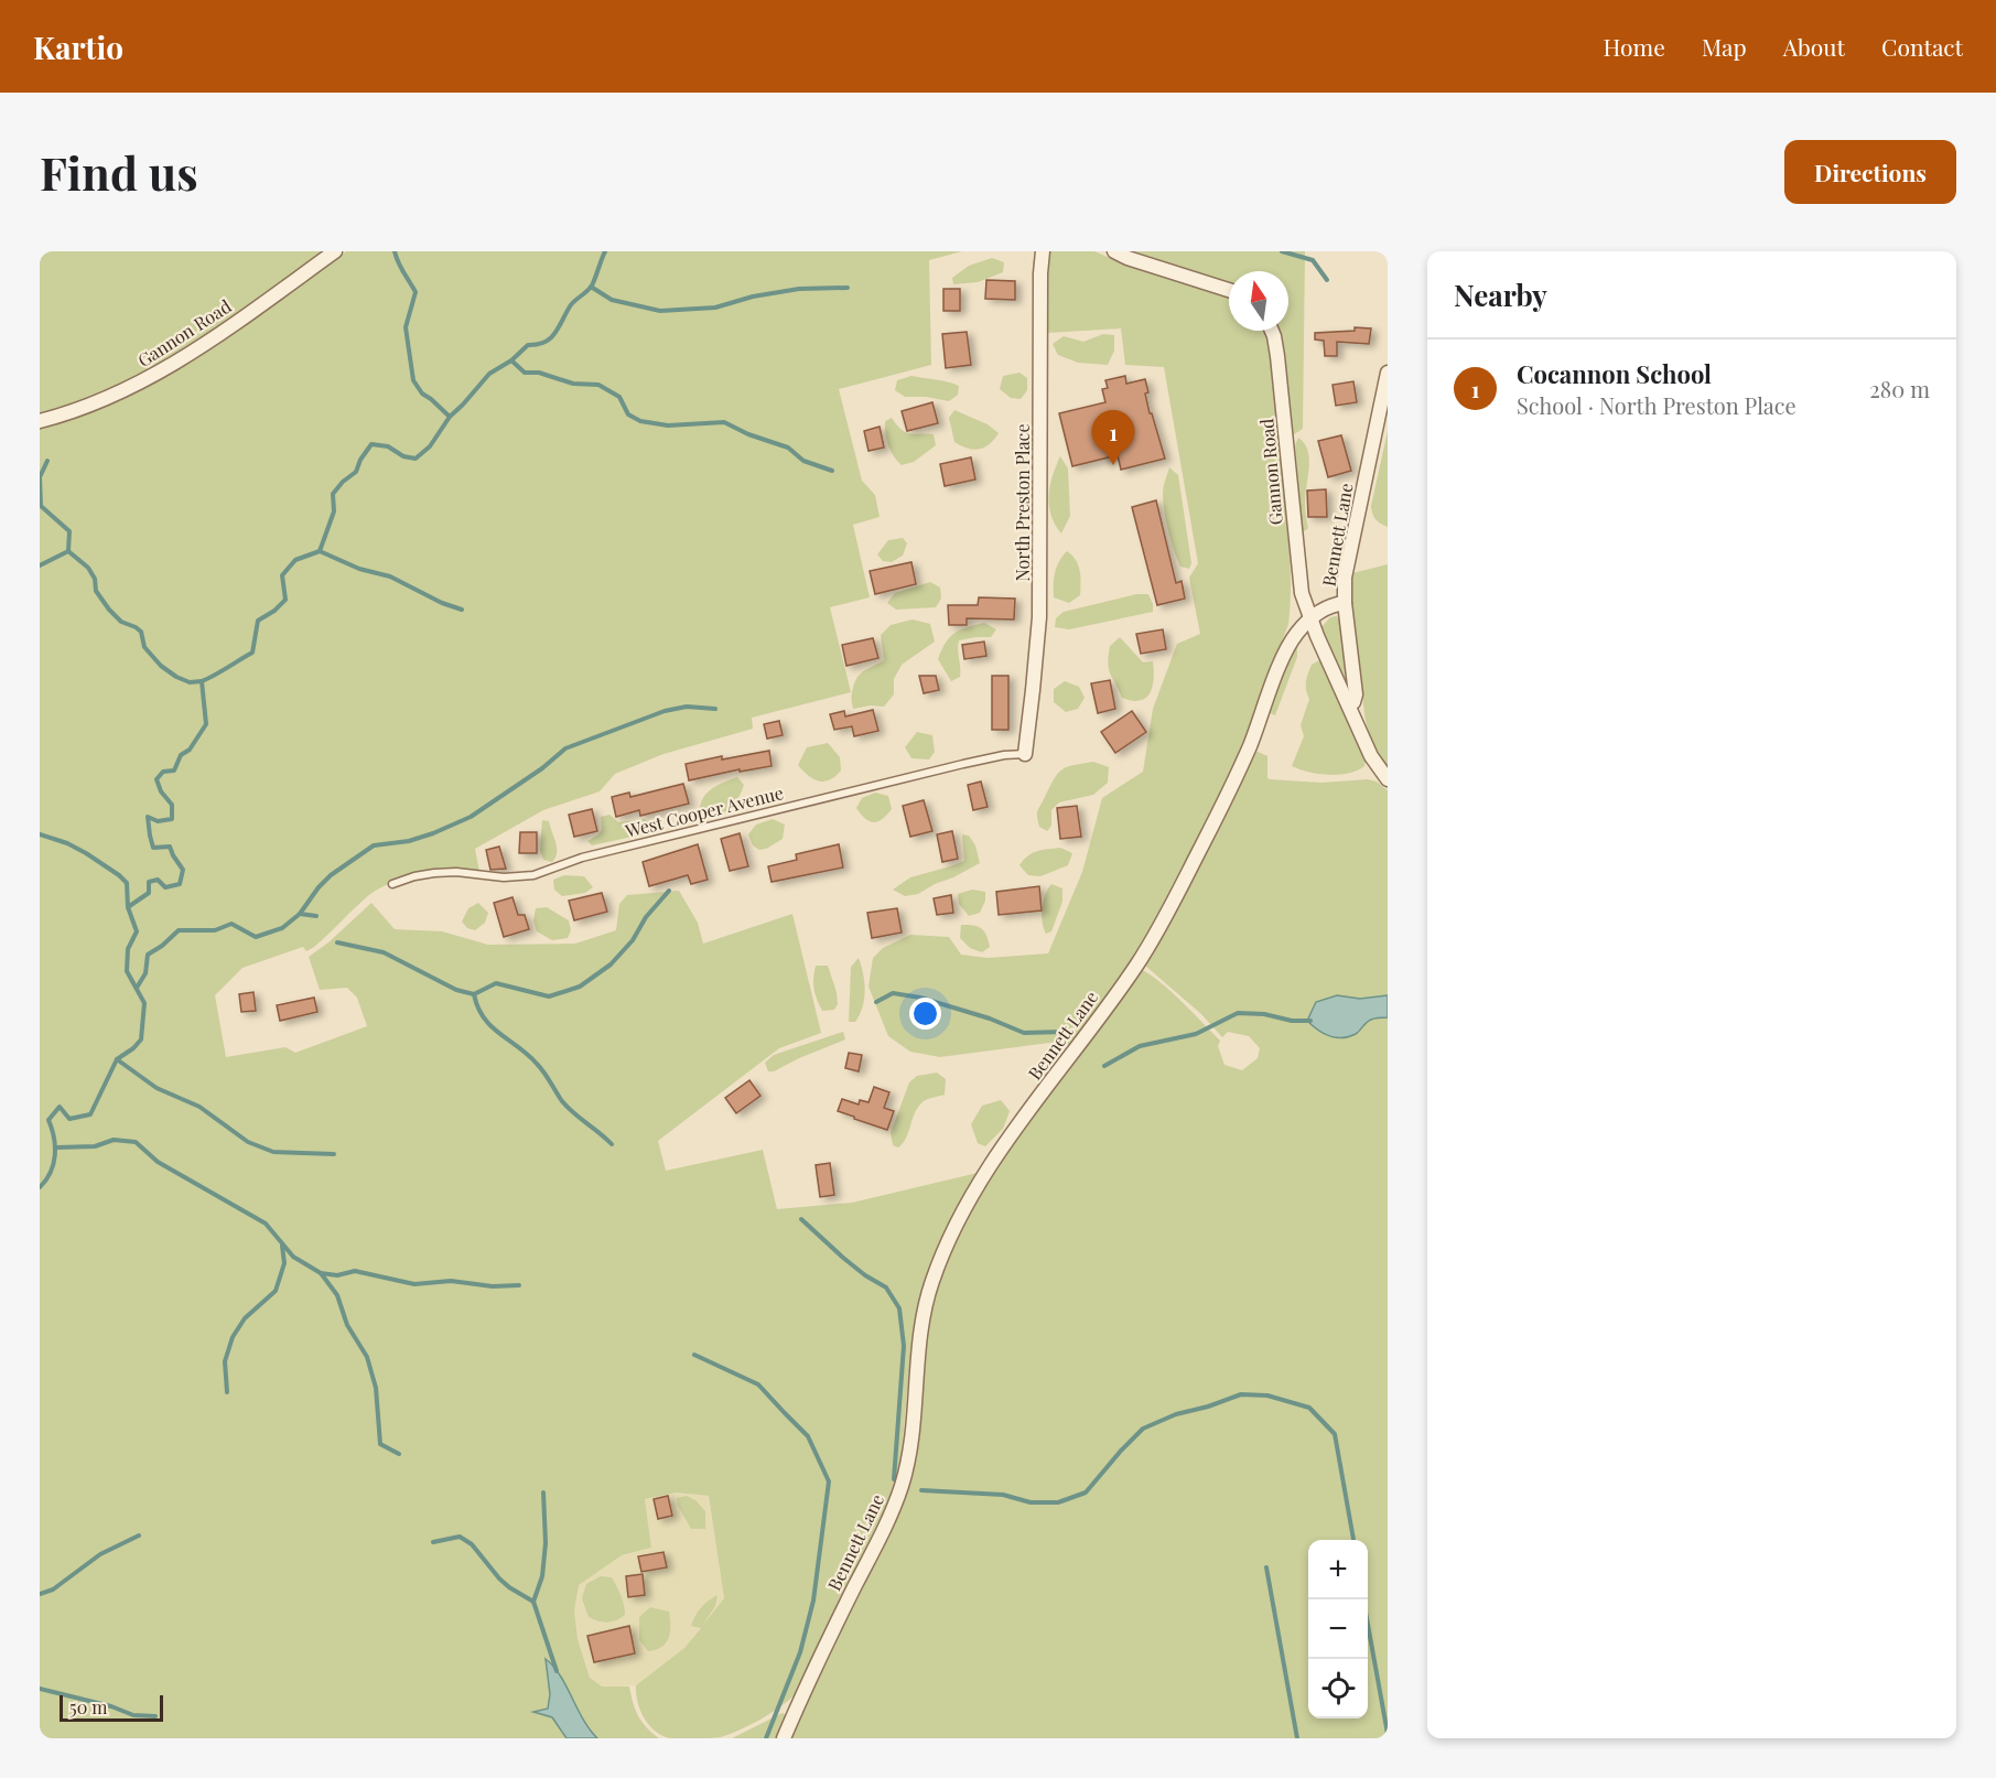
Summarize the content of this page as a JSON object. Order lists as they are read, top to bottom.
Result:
{
  "streets": {
    "street": ["Gannon Road", "North Preston Place", "Bennett Lane"],
    "lane": ["West Cooper Avenue"]
  },
  "crossings": [
    ["Gannon Road", "Bennett Lane"],
    ["North Preston Place", "West Cooper Avenue"]
  ],
  "scale_bar": "50 m",
  "north": "top",
  "page": {
    "header": "Kartio",
    "nav": [
      "Home",
      "Map",
      "About",
      "Contact"
    ],
    "buttons": "Directions",
    "title": "Find us",
    "heading": "Nearby",
    "list": [
      {
        "mark": "1",
        "name": "Cocannon School",
        "note": "School · North Preston Place",
        "value": "280 m"
      }
    ],
    "pins": "1",
    "map_buttons": ["+", "−"],
    "scale": "50 m"
  }
}
